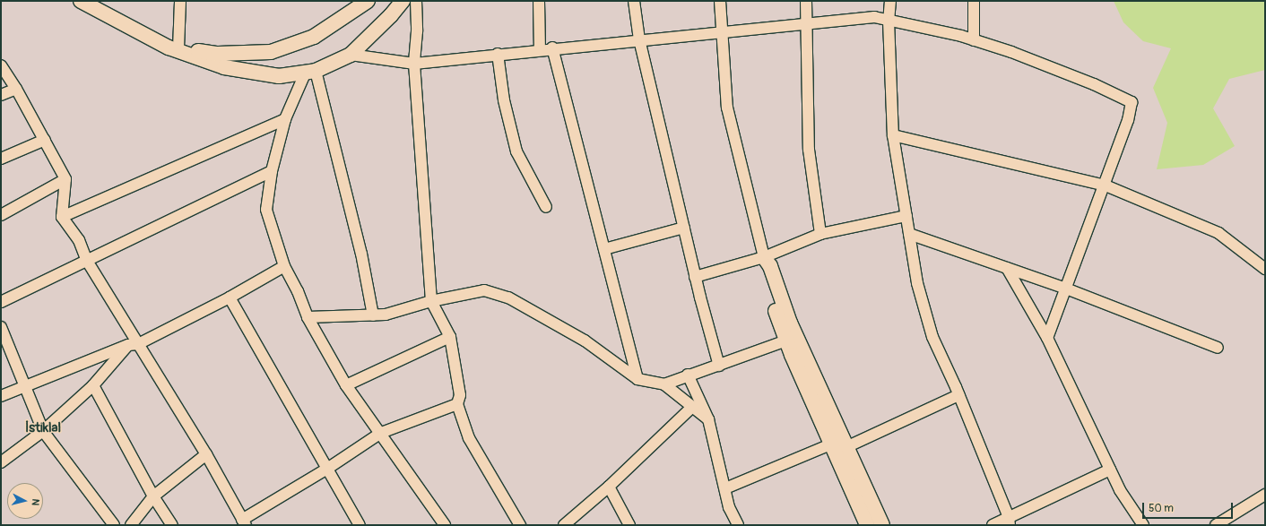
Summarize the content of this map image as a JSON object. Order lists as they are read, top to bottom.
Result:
{
  "districts": ["İstiklal"],
  "scale_bar": "50 m",
  "north": "right"
}
